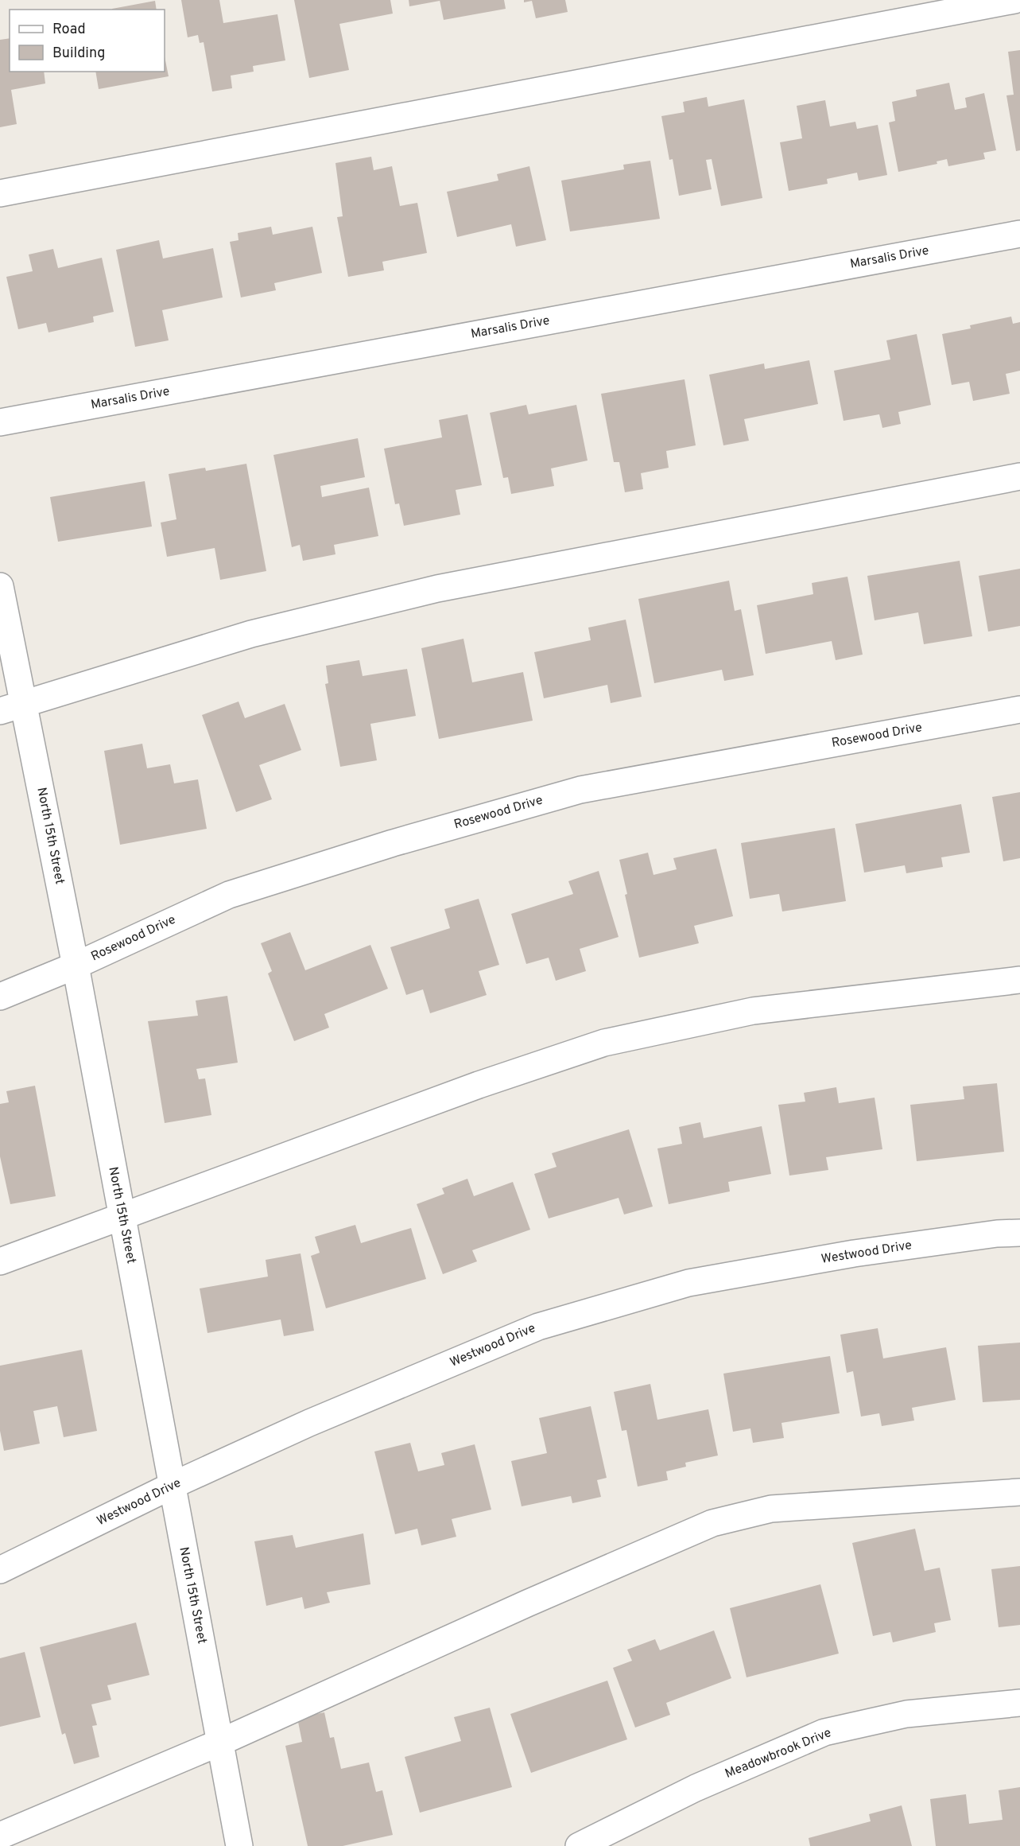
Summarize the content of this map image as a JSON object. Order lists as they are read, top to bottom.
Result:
{
  "streets": {
    "street": [
      "Marsalis Drive",
      "Rosewood Drive",
      "North 15th Street",
      "Westwood Drive",
      "Meadowbrook Drive"
    ]
  },
  "crossings": [
    ["Rosewood Drive", "North 15th Street"],
    ["North 15th Street", "Westwood Drive"]
  ],
  "legend": ["Road", "Building"]
}
